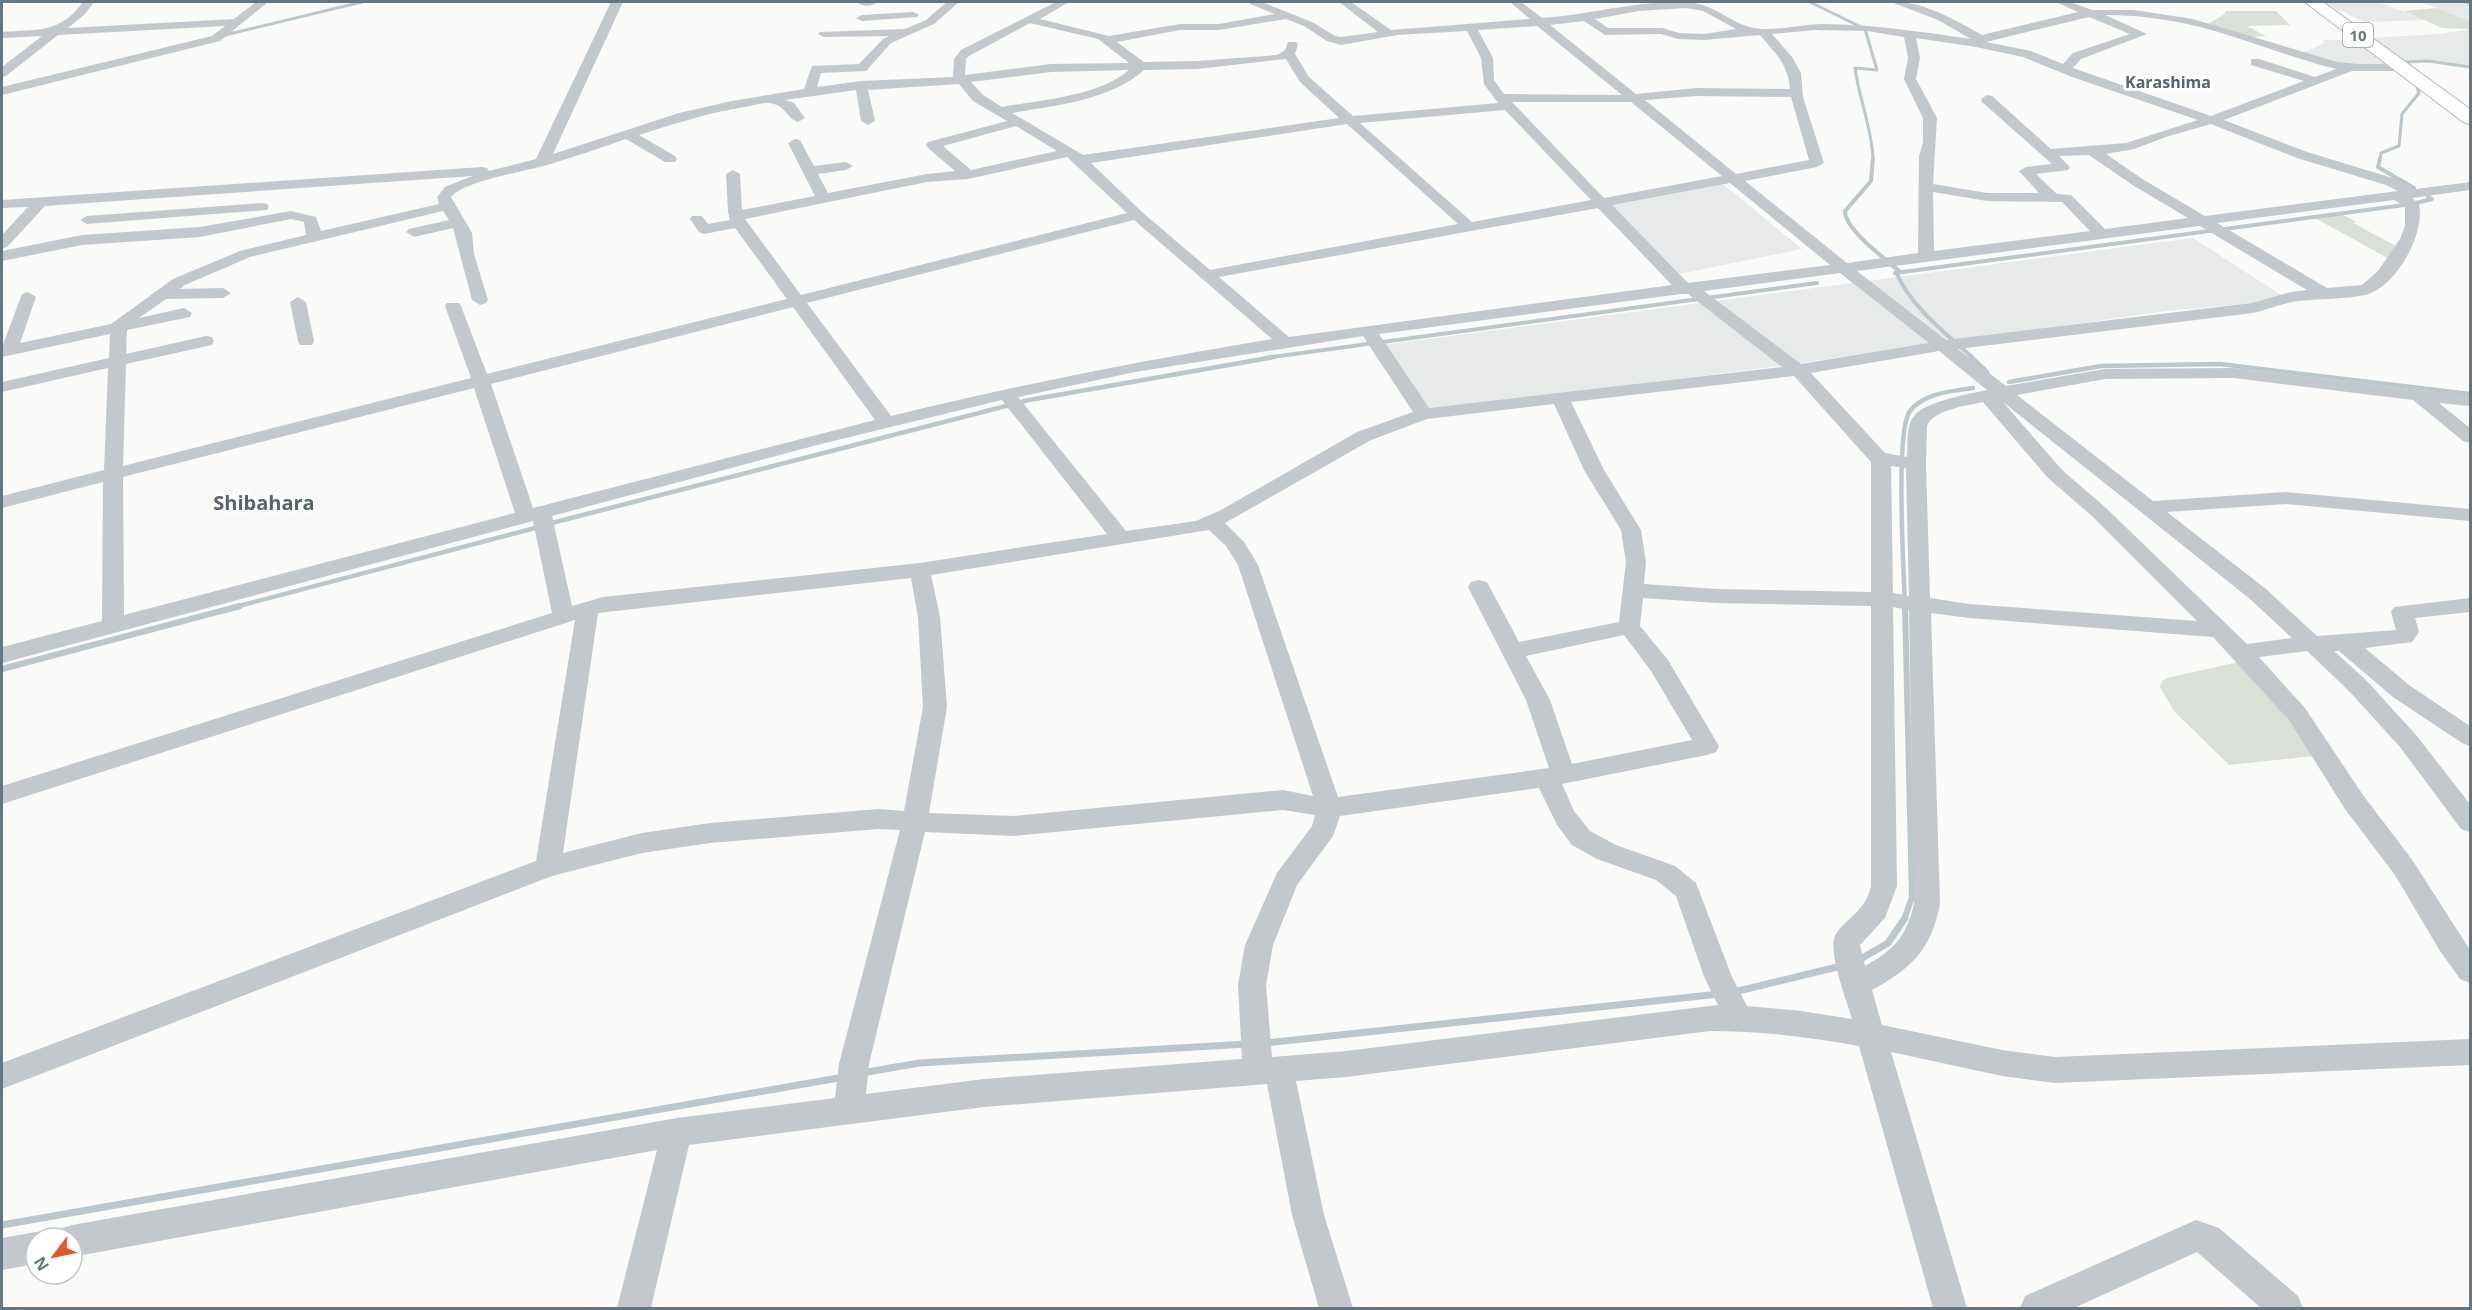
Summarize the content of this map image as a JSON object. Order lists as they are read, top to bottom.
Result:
{
  "streets": {
    "highway": ["10"]
  },
  "districts": ["Karashima", "Shibahara"],
  "north": "bottom left"
}
